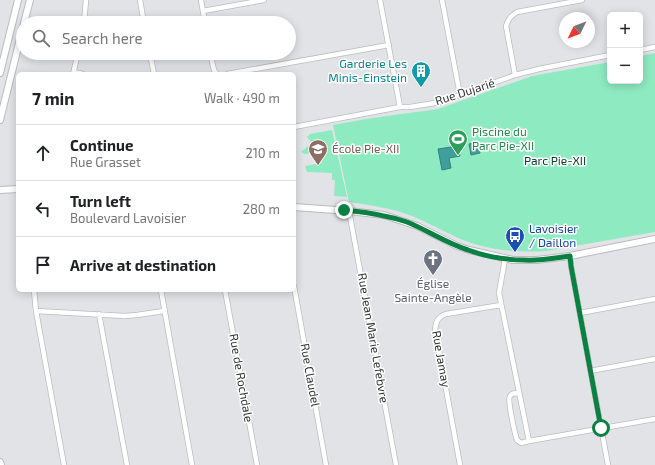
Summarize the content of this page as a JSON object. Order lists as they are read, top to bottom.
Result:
{
  "streets": {
    "street": [
      "Rue Dujarié",
      "Rue Jean Marie Lefebvre",
      "Rue Jamay",
      "Rue Claudel",
      "Rue de Rochdale"
    ]
  },
  "parks": ["Parc Pie-XII"],
  "places": {
    "building": ["Garderie Les Minis-Einstein"],
    "sports": ["Piscine du Parc Pie-XII"],
    "school or university": ["École Pie-XII"],
    "bus stop": ["Lavoisier / Daillon"],
    "church": ["Église Sainte-Angèle"]
  },
  "north": "bottom left",
  "page": {
    "map_buttons": ["+", "−"],
    "search": "Search here",
    "heading": ["7 min", "Walk · 490 m"],
    "list": [
      ["Continue", "Rue Grasset", "210 m"],
      ["Turn left", "Boulevard Lavoisier", "280 m"],
      "Arrive at destination"
    ]
  }
}
